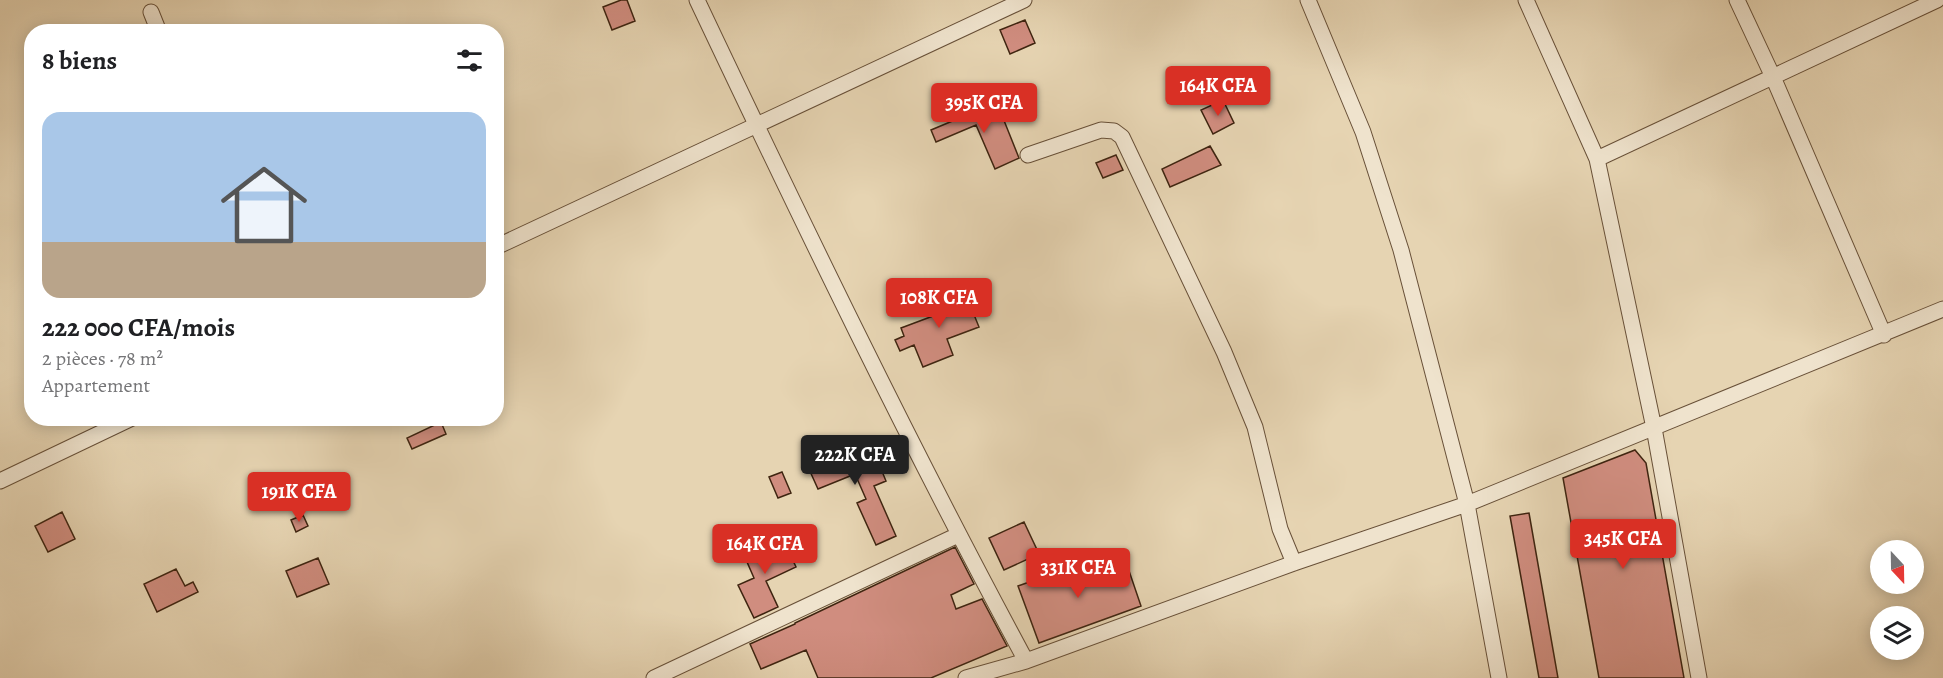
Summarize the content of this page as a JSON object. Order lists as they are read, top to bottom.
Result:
{
  "north": "bottom",
  "page": {
    "heading": "8 biens",
    "price": [
      "164K CFA",
      "395K CFA",
      "108K CFA",
      "222K CFA",
      "191K CFA",
      "345K CFA",
      "164K CFA",
      "331K CFA"
    ],
    "list": [
      {
        "name": "222 000 CFA/mois",
        "note": "2 pièces · 78 m² · Appartement"
      }
    ]
  }
}
